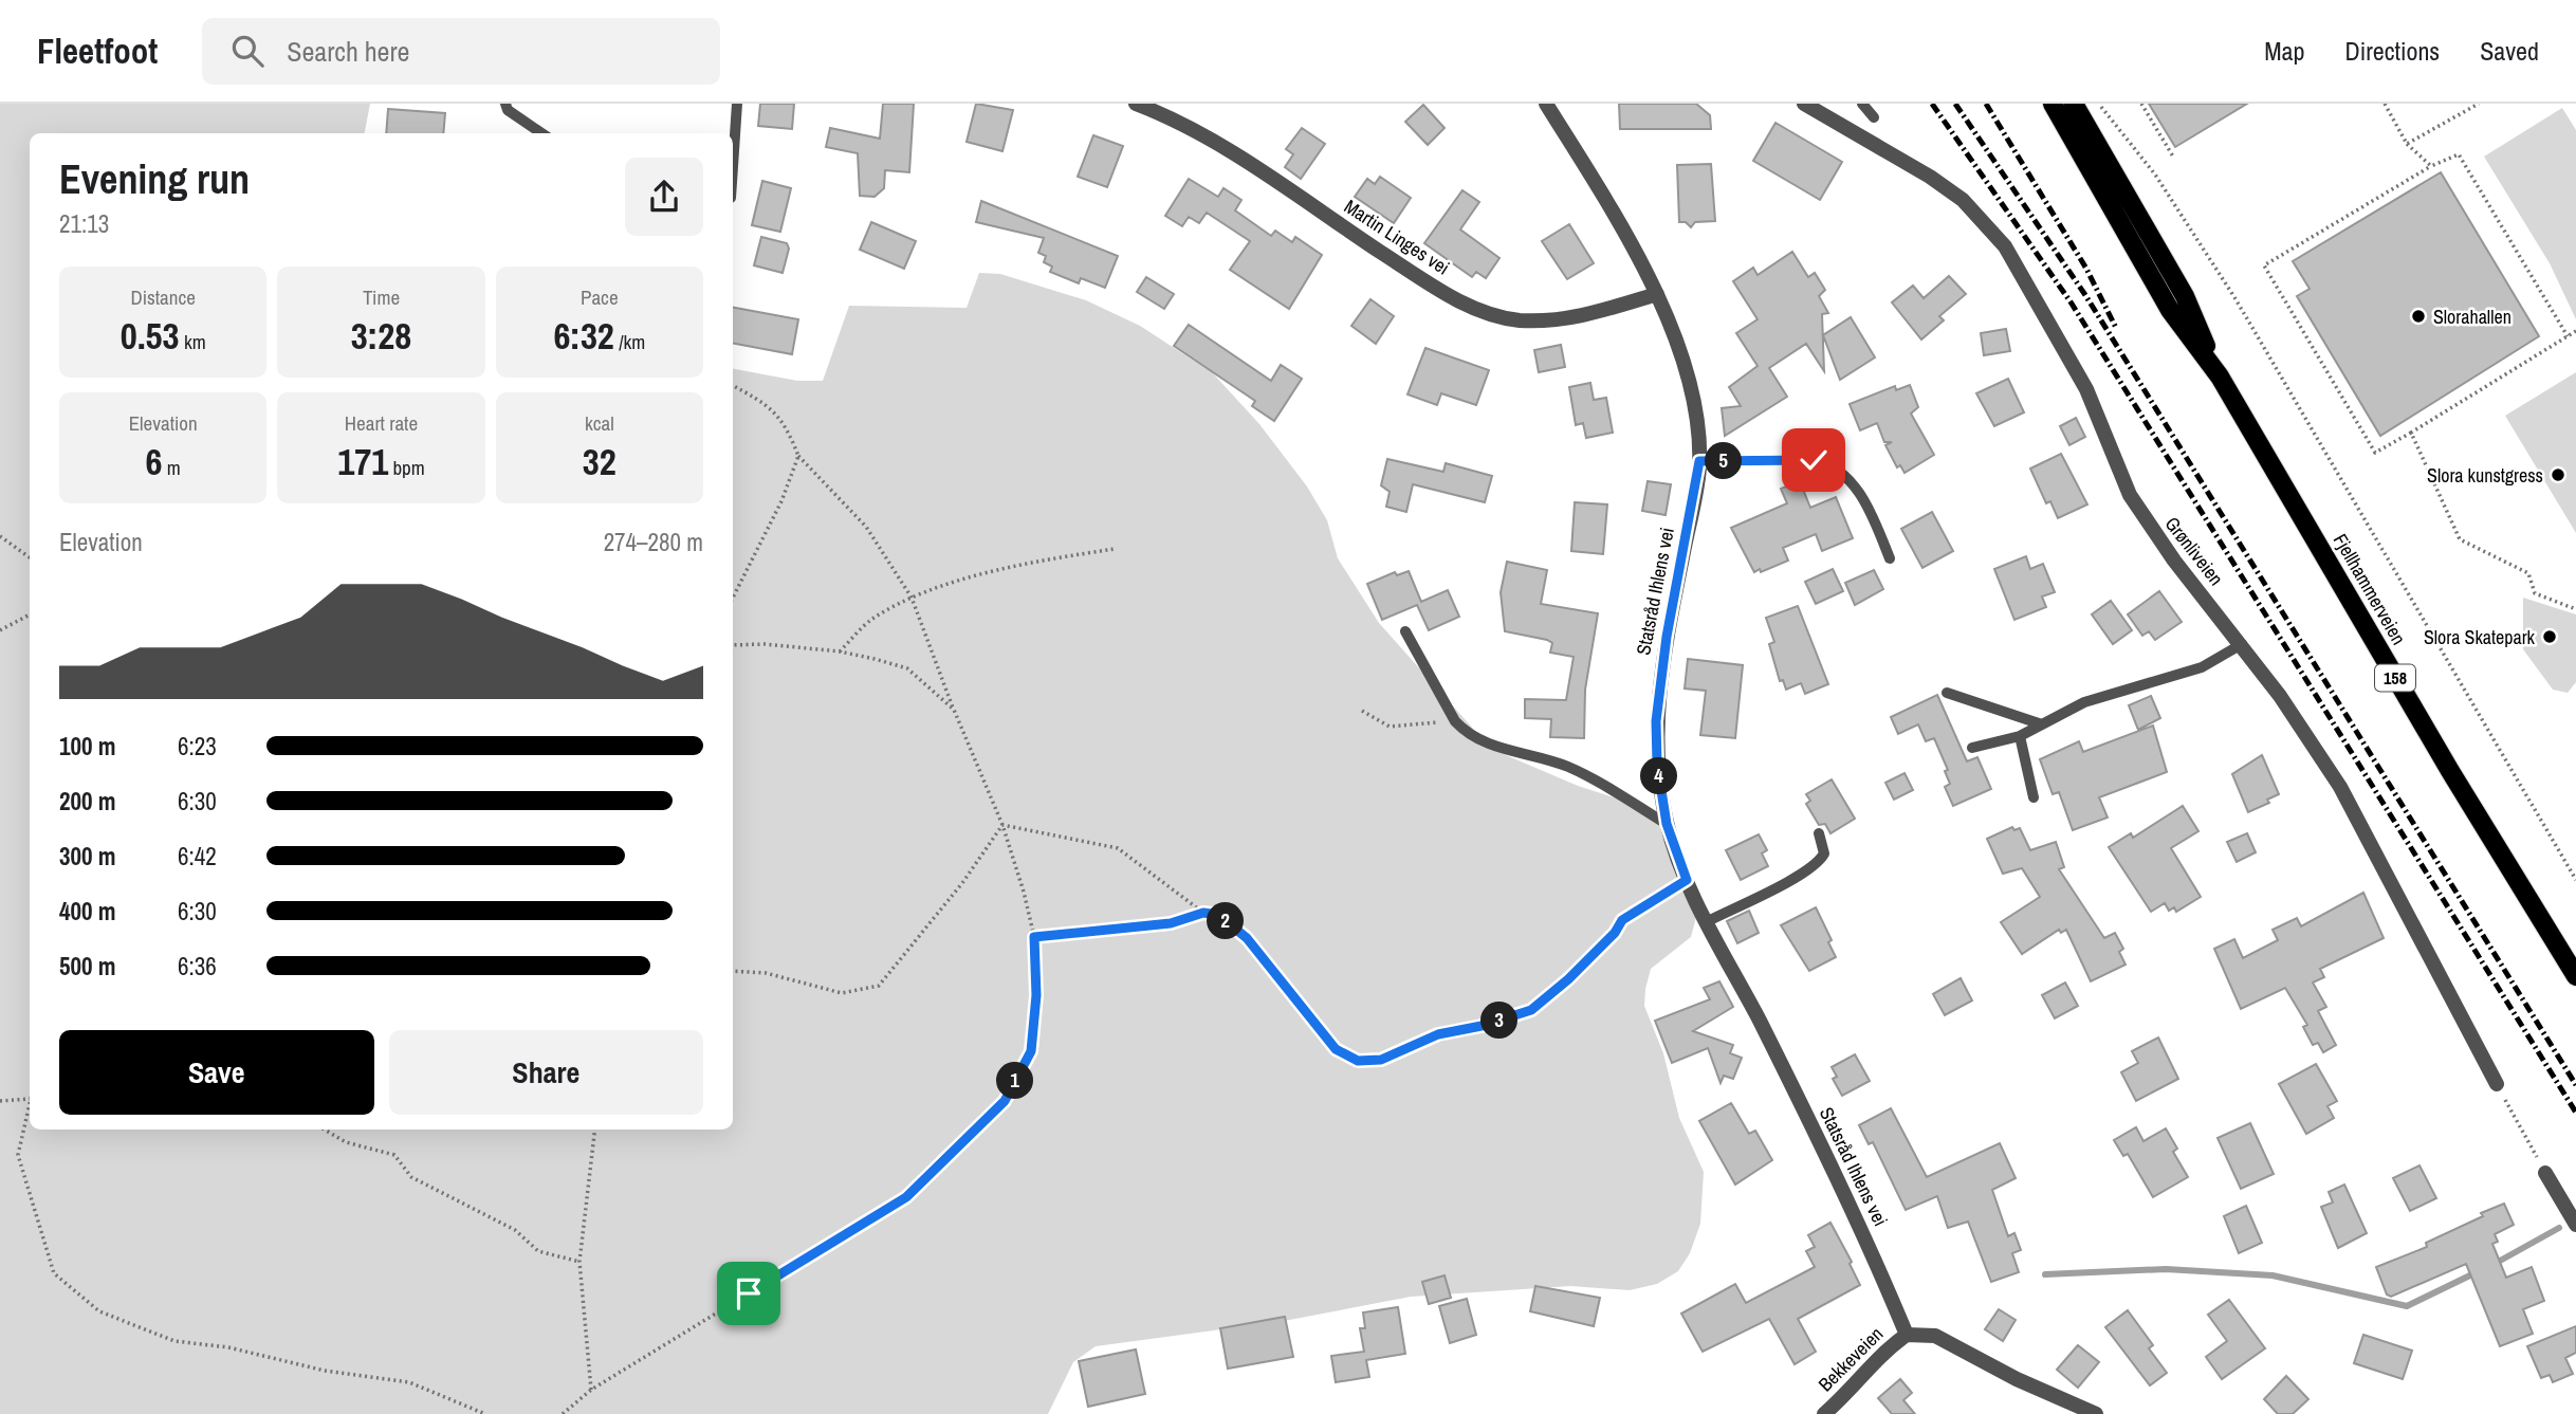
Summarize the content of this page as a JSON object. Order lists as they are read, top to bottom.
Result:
{
  "streets": {
    "main road": ["Fjellhammerveien", "158"],
    "street": [
      "Martin Linges vei",
      "Grønliveien",
      "Statsråd Ihlens vei",
      "Bekkeveien"
    ]
  },
  "crossings": [
    ["Martin Linges vei", "Statsråd Ihlens vei"],
    ["Statsråd Ihlens vei", "Bekkeveien"]
  ],
  "places": ["Slorahallen", "Slora kunstgress", "Slora Skatepark"],
  "page": {
    "header": "Fleetfoot",
    "search": "Search here",
    "nav": ["Map", "Directions", "Saved"],
    "heading": ["Evening run", "21:13"],
    "stats": [
      ["Distance", "0.53 km"],
      ["Time", "3:28"],
      ["Pace", "6:32 /km"],
      ["Elevation", "6 m"],
      ["Heart rate", "171 bpm"],
      ["kcal", "32"]
    ],
    "pins": [
      "5",
      "4",
      "2",
      "3",
      "1"
    ],
    "chart": ["Elevation", "274–280 m"],
    "list": [
      {
        "name": "100 m",
        "note": "6:23"
      },
      {
        "name": "200 m",
        "note": "6:30"
      },
      {
        "name": "300 m",
        "note": "6:42"
      },
      {
        "name": "400 m",
        "note": "6:30"
      },
      {
        "name": "500 m",
        "note": "6:36"
      }
    ],
    "buttons": ["Save", "Share"]
  }
}
